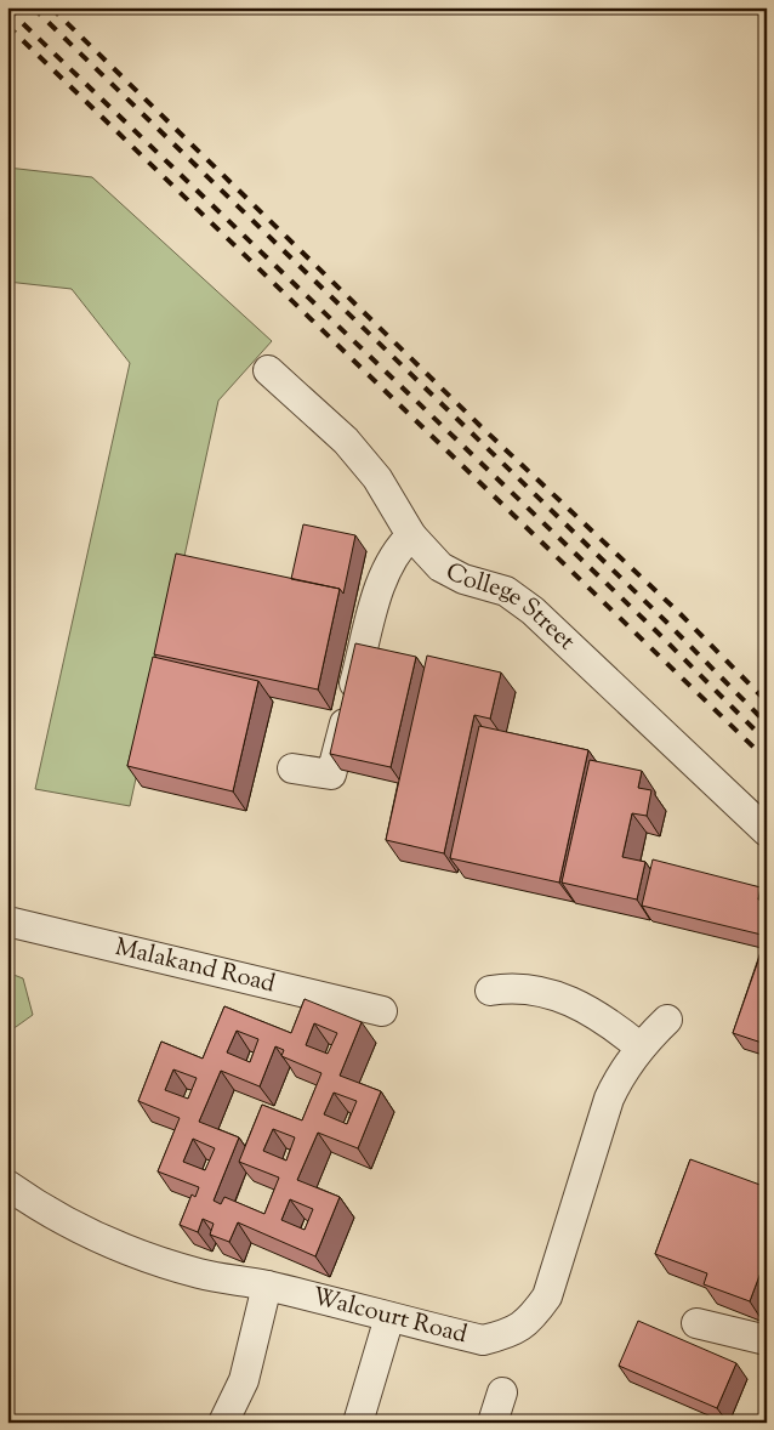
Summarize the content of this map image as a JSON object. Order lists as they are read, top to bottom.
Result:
{
  "streets": {
    "street": ["College Street", "Malakand Road", "Walcourt Road"]
  }
}
